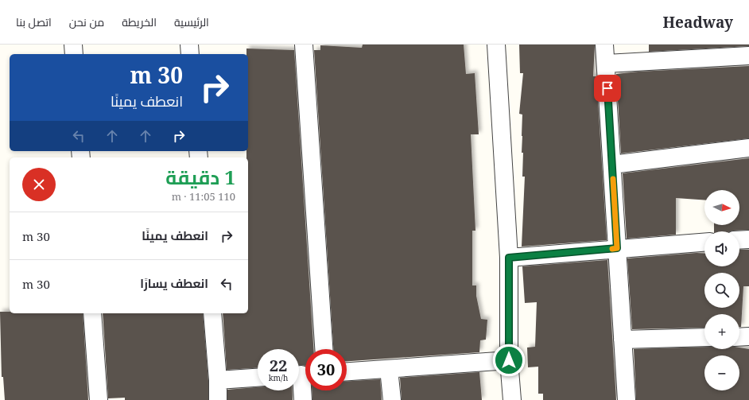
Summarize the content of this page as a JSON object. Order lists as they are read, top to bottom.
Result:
{
  "north": "right",
  "page": {
    "header": "Headway",
    "nav": [
      "الرئيسية",
      "الخريطة",
      "من نحن",
      "اتصل بنا"
    ],
    "turn": ["30 m", "انعطف يمينًا"],
    "heading": ["1 دقيقة", "110 m · 11:05"],
    "map_buttons": ["+", "−"],
    "list": [
      {
        "name": "انعطف يمينًا",
        "value": "30 m"
      },
      {
        "name": "انعطف يسارًا",
        "value": "30 m"
      }
    ],
    "speed": "22 km/h",
    "limit": "30"
  }
}
